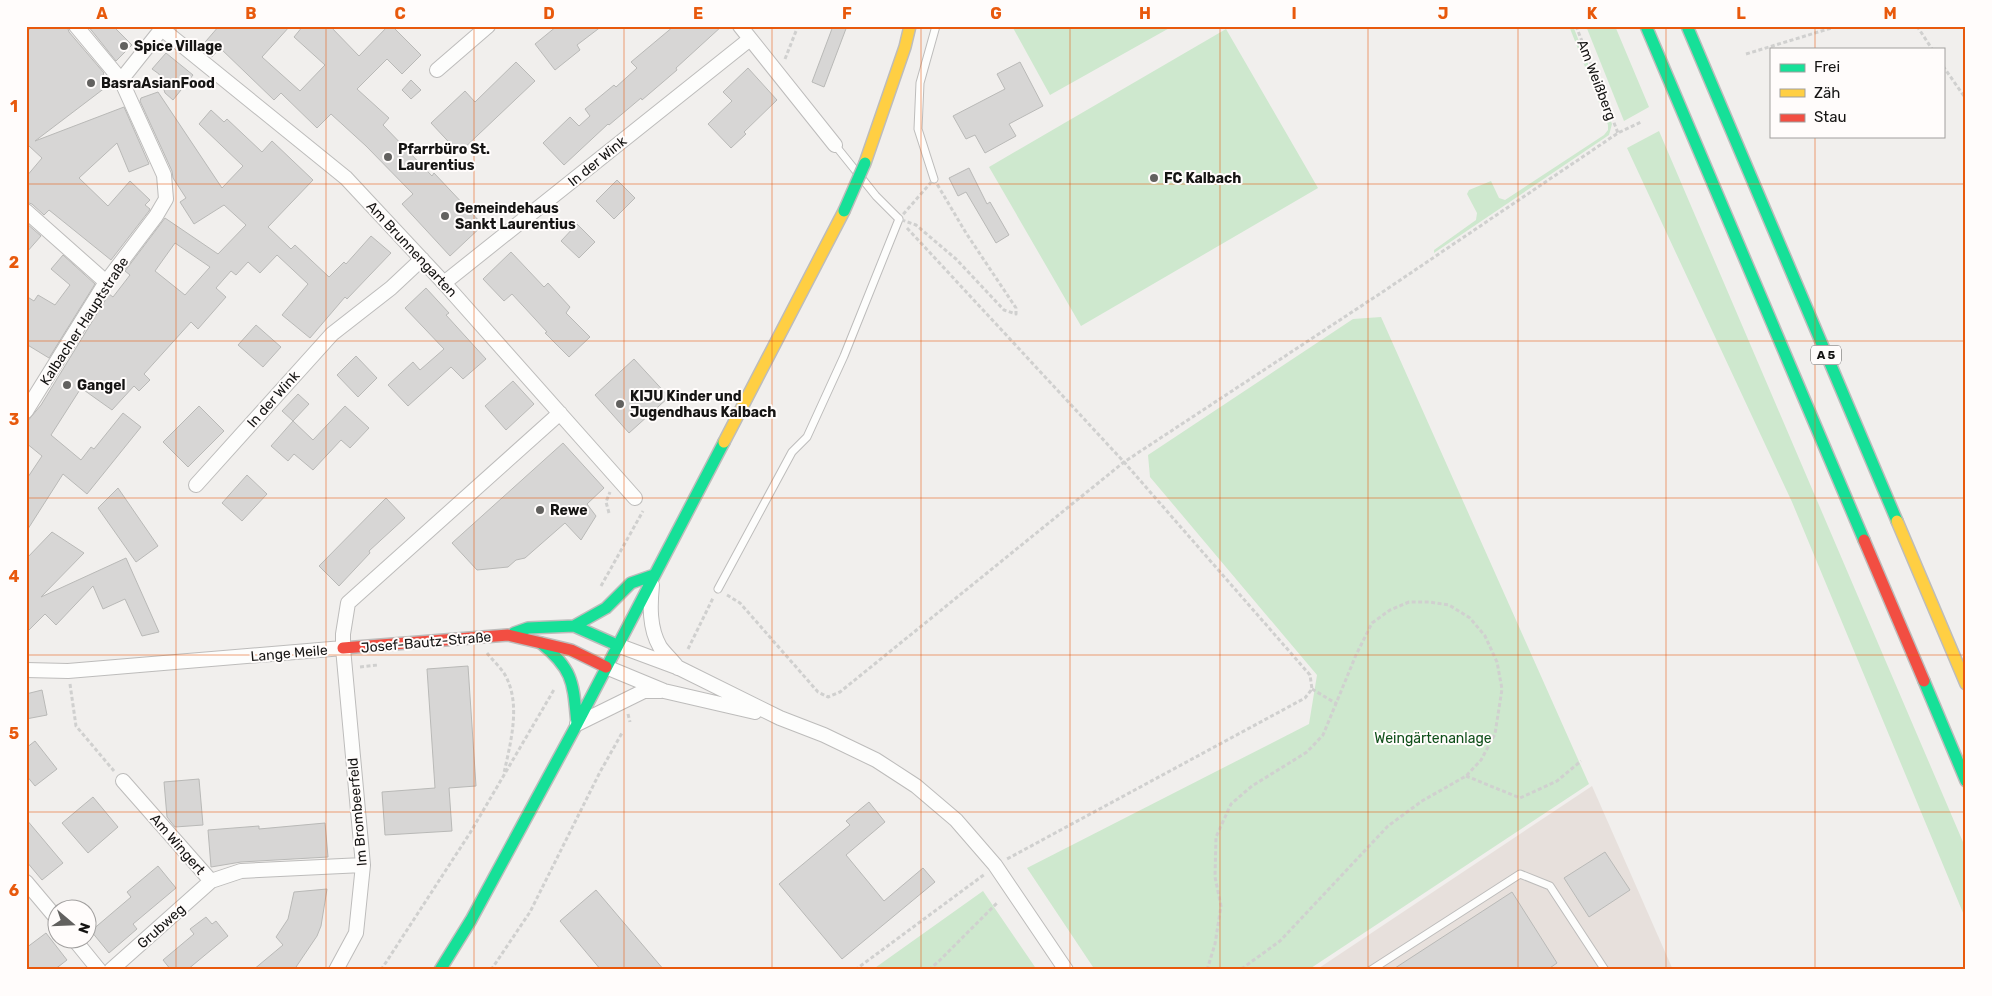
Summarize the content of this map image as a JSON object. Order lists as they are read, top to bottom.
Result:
{
  "streets": {
    "main road": ["A 5", "Josef-Bautz-Straße"],
    "street": [
      "In der Wink",
      "Am Brunnengarten",
      "Kalbacher Hauptstraße",
      "Lange Meile",
      "Im Brombeerfeld",
      "Am Wingert",
      "Grubweg"
    ],
    "path": ["Am Weißberg"]
  },
  "crossings": [
    ["In der Wink", "Am Brunnengarten"],
    ["Am Brunnengarten", "Lange Meile"],
    ["Josef-Bautz-Straße", "Lange Meile"],
    ["Josef-Bautz-Straße", "Im Brombeerfeld"],
    ["Lange Meile", "Im Brombeerfeld"],
    ["Im Brombeerfeld", "Am Wingert"],
    ["Am Wingert", "Grubweg"]
  ],
  "parks": ["Weingärtenanlage"],
  "places": [
    "Spice Village",
    "BasraAsianFood",
    "Pfarrbüro St. Laurentius",
    "FC Kalbach",
    "Gemeindehaus Sankt Laurentius",
    "Gangel",
    "KIJU Kinder und Jugendhaus Kalbach",
    "Rewe"
  ],
  "legend": ["Frei", "Zäh", "Stau"],
  "north": "right",
  "grid": {
    "columns": [
      "A",
      "B",
      "C",
      "D",
      "E",
      "F",
      "G",
      "H",
      "I",
      "J",
      "K",
      "L",
      "M"
    ],
    "rows": [
      "1",
      "2",
      "3",
      "4",
      "5",
      "6"
    ]
  }
}
